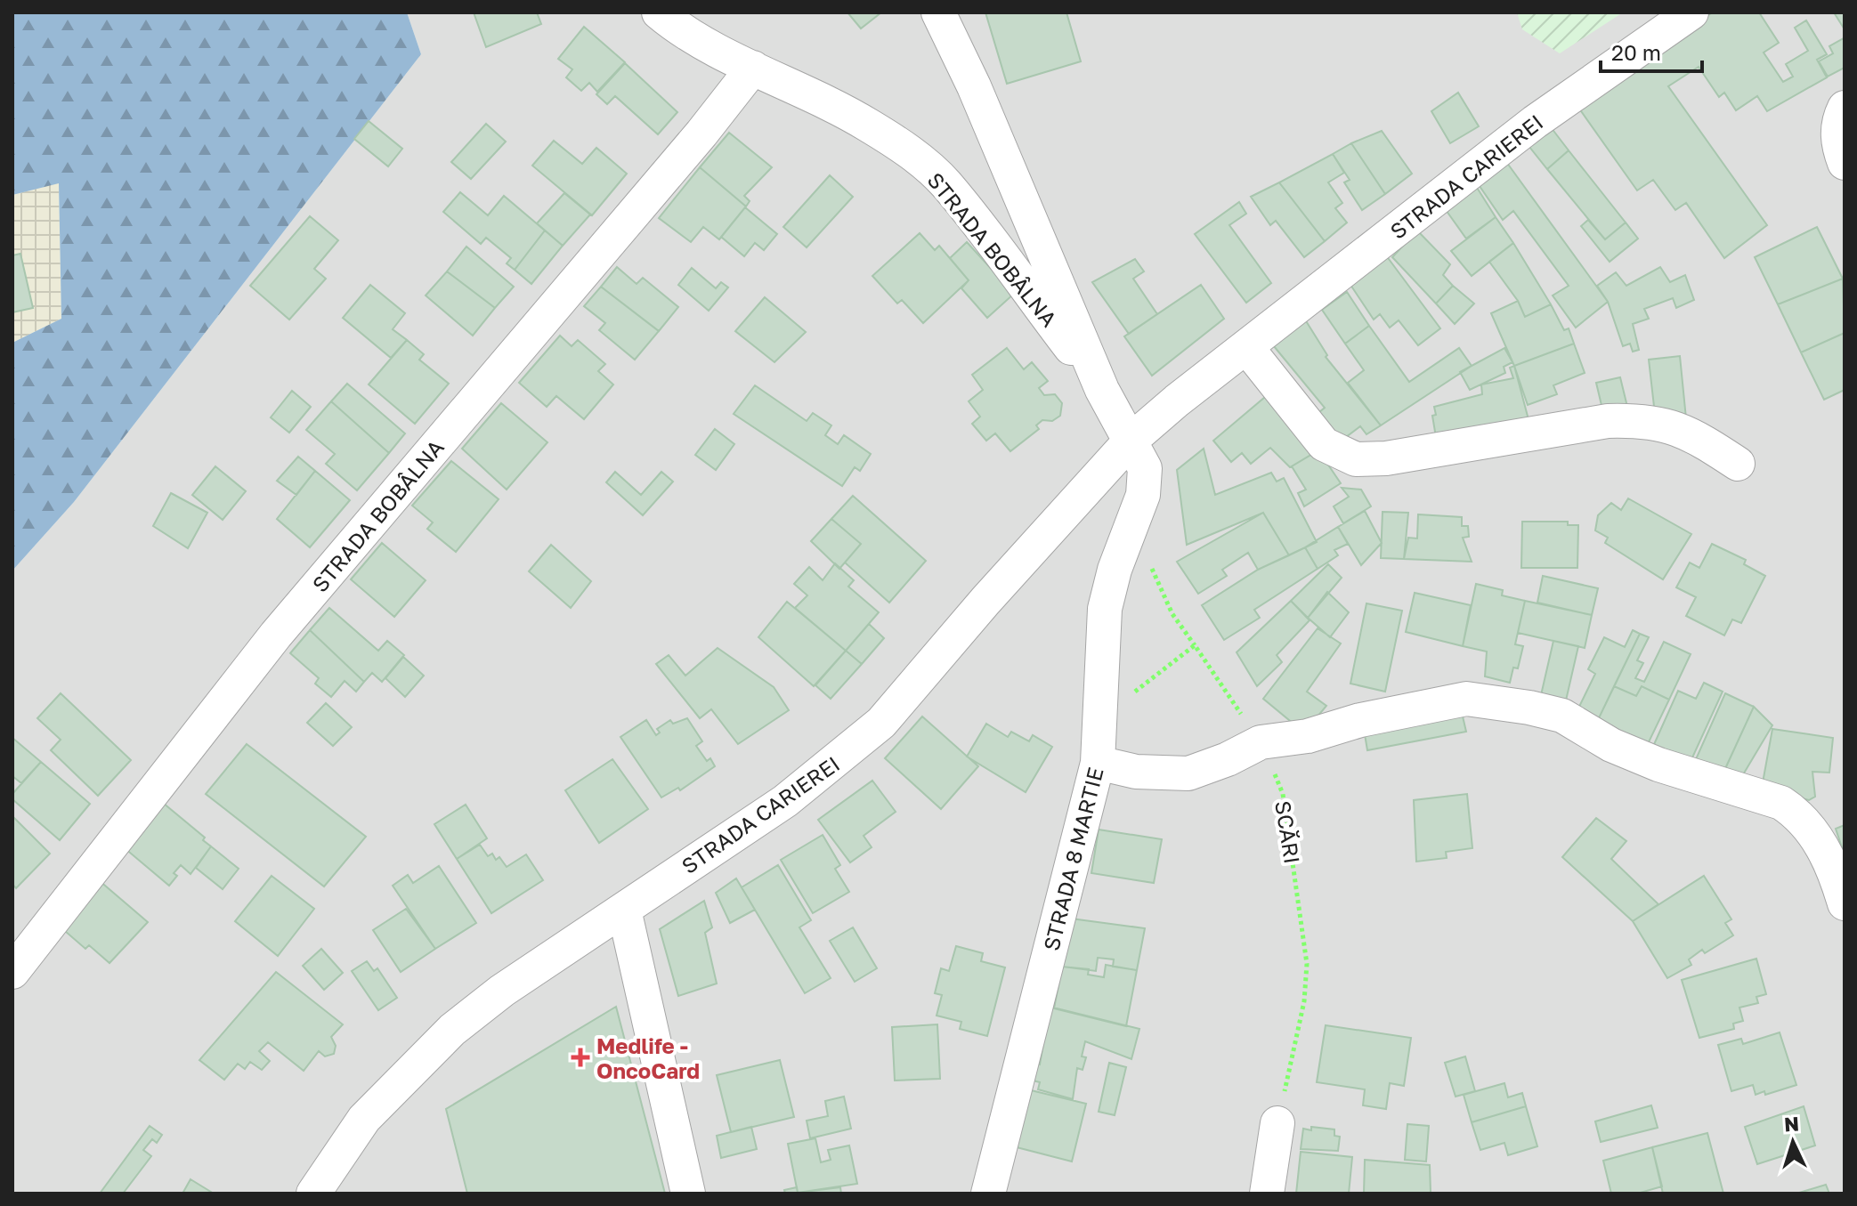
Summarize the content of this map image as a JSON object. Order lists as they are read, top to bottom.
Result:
{
  "streets": {
    "street": ["STRADA CARIEREI", "STRADA BOBÂLNA", "STRADA 8 MARTIE"],
    "path": ["SCĂRI"]
  },
  "crossings": [
    ["STRADA CARIEREI", "STRADA 8 MARTIE"],
    ["STRADA BOBÂLNA", "STRADA 8 MARTIE"],
    ["SCĂRI", "STRADA 8 MARTIE"]
  ],
  "places": {
    "health": ["Medlife - OncoCard"]
  },
  "scale_bar": "20 m",
  "north": "top"
}
